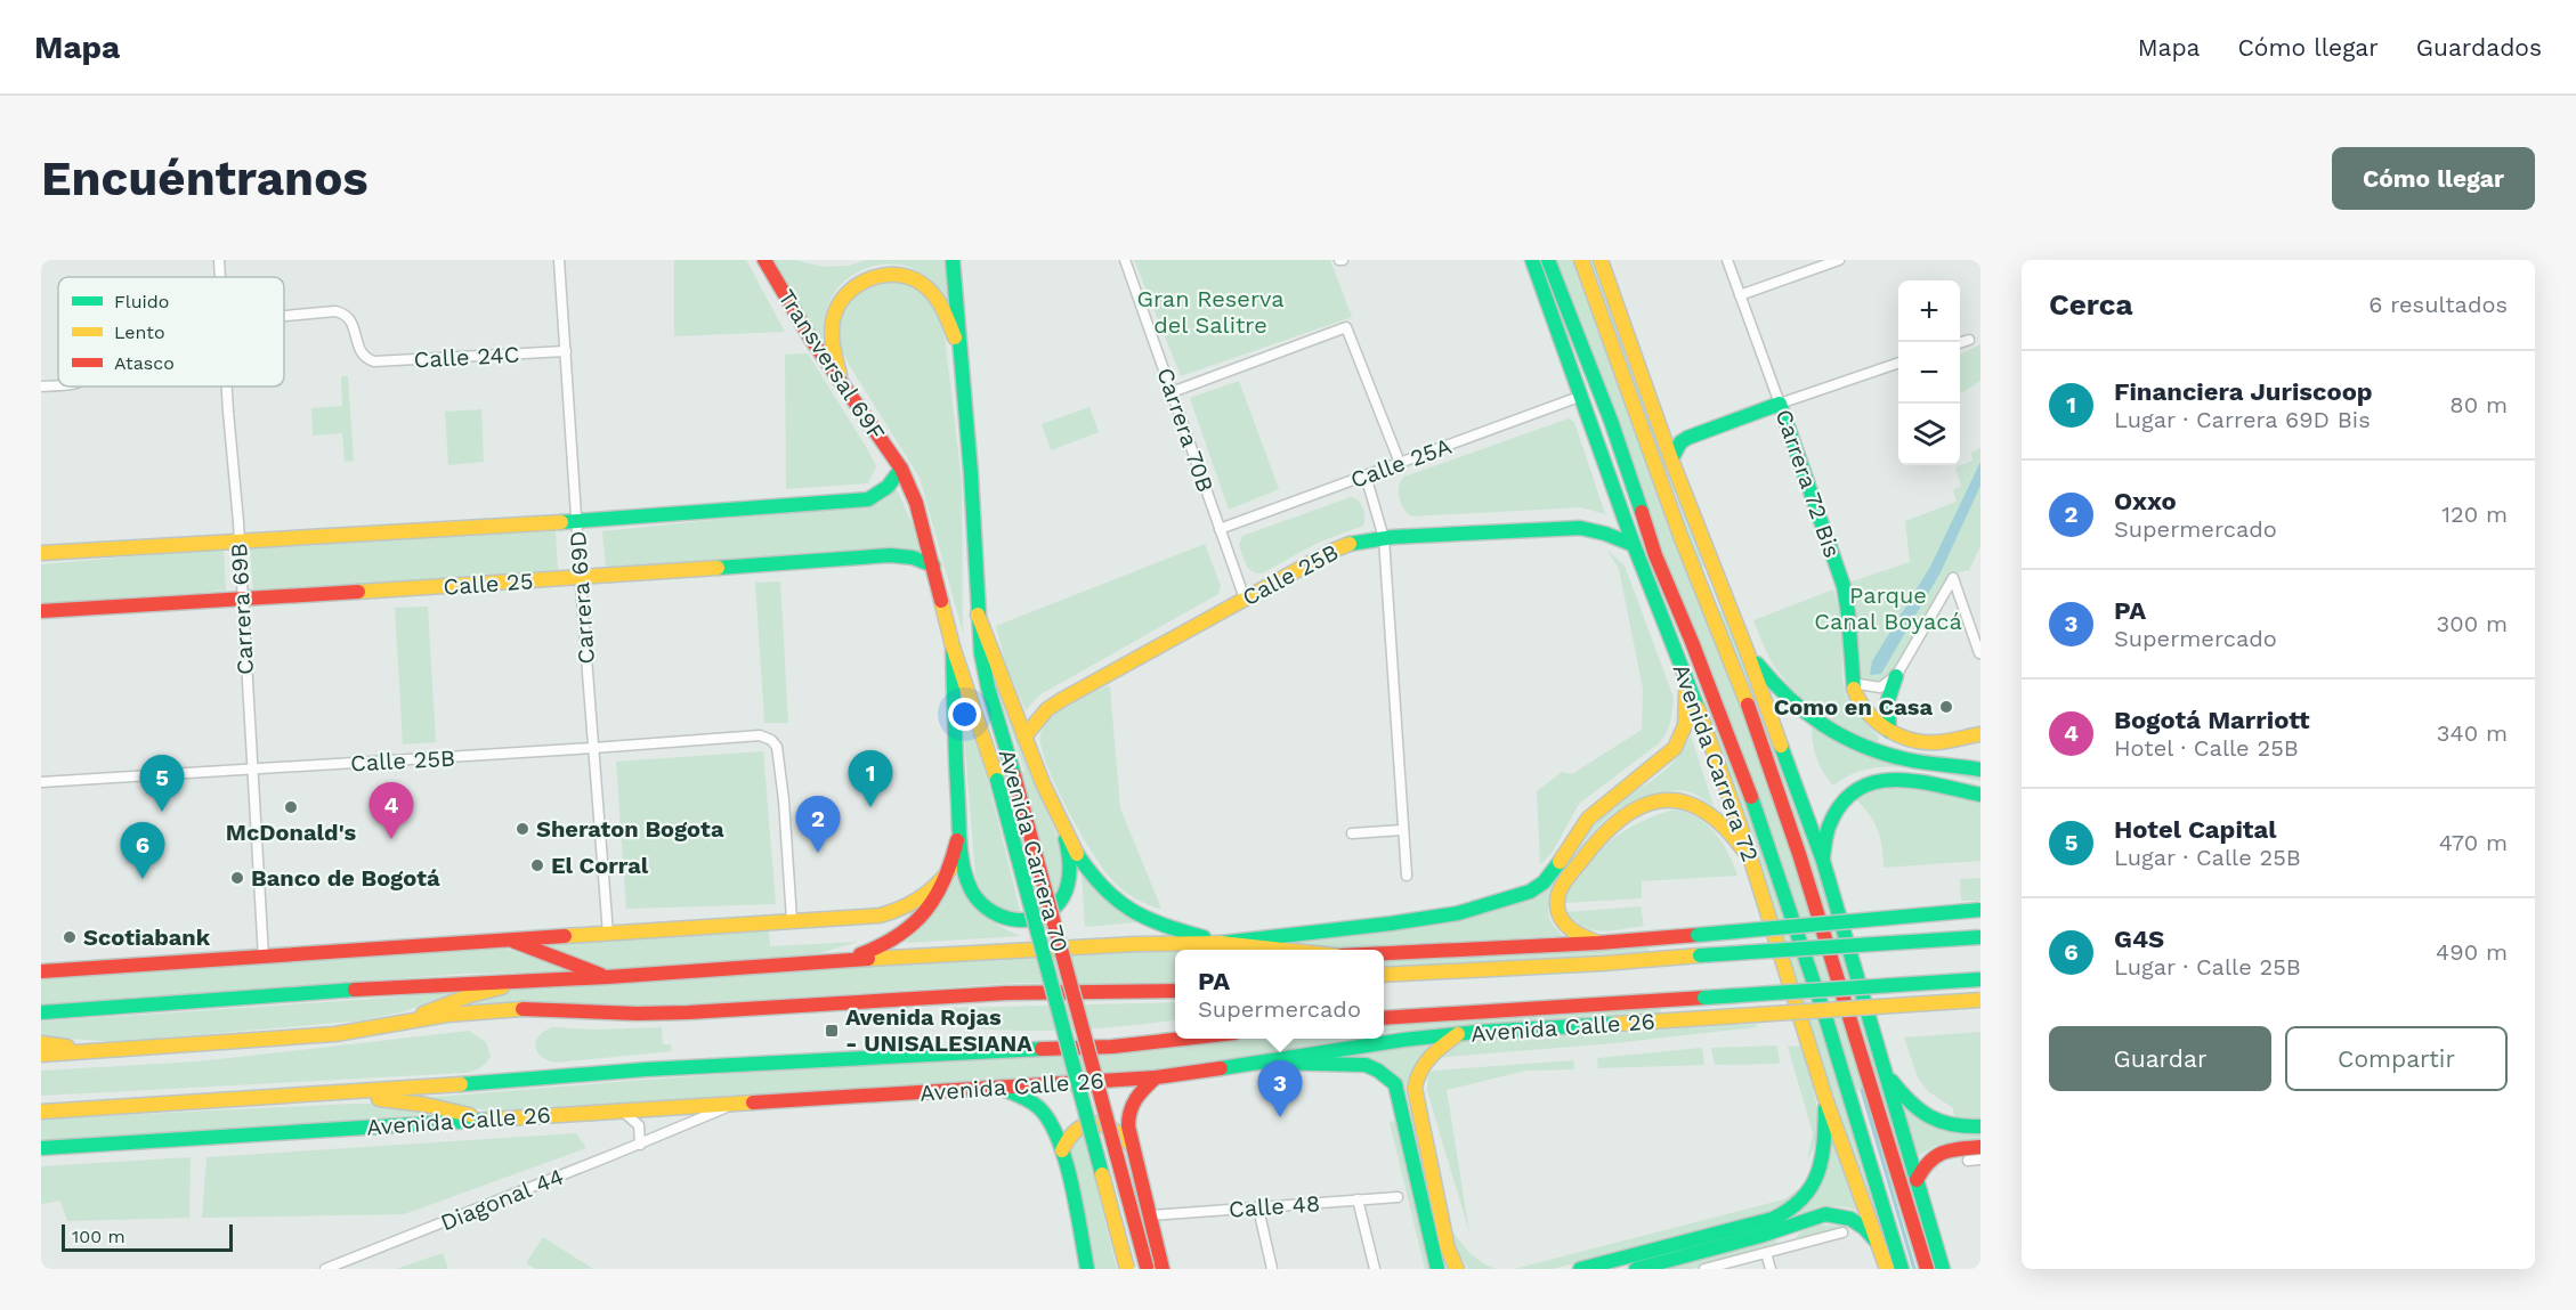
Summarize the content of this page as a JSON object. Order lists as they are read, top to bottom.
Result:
{
  "streets": {
    "main road": [
      "Transversal 69F",
      "Carrera 72 Bis",
      "Calle 25B",
      "Calle 25",
      "Avenida Carrera 72",
      "Avenida Carrera 70",
      "Avenida Calle 26"
    ],
    "street": [
      "Calle 24C",
      "Carrera 70B",
      "Calle 25A",
      "Carrera 69D",
      "Carrera 69B",
      "Diagonal 44",
      "Calle 48"
    ]
  },
  "crossings": [
    ["Calle 24C", "Carrera 69D"],
    ["Transversal 69F", "Avenida Carrera 70"],
    ["Carrera 70B", "Calle 25A"],
    ["Carrera 70B", "Calle 25B"],
    ["Calle 25A", "Avenida Carrera 72"],
    ["Calle 25B", "Carrera 69D"],
    ["Calle 25B", "Carrera 69B"],
    ["Calle 25B", "Avenida Carrera 72"],
    ["Calle 25", "Carrera 69D"],
    ["Calle 25", "Carrera 69B"],
    ["Calle 25", "Avenida Carrera 70"],
    ["Avenida Calle 26", "Diagonal 44"]
  ],
  "parks": ["Gran Reserva del Salitre", "Parque Canal Boyacá"],
  "places": {
    "other": [
      "Como en Casa",
      "McDonald's",
      "Sheraton Bogota",
      "El Corral",
      "Banco de Bogotá",
      "Scotiabank"
    ],
    "transit": ["Avenida Rojas - UNISALESIANA"]
  },
  "legend": ["Fluido", "Lento", "Atasco"],
  "scale_bar": "100 m",
  "page": {
    "header": "Mapa",
    "nav": ["Mapa", "Cómo llegar", "Guardados"],
    "buttons": [
      "Cómo llegar",
      ["Guardar", "Compartir"]
    ],
    "title": "Encuéntranos",
    "heading": ["Cerca", "6 resultados"],
    "map_buttons": ["+", "−"],
    "list": [
      {
        "mark": "1",
        "name": "Financiera Juriscoop",
        "note": "Lugar · Carrera 69D Bis",
        "value": "80 m"
      },
      {
        "mark": "2",
        "name": "Oxxo",
        "note": "Supermercado",
        "value": "120 m"
      },
      {
        "mark": "3",
        "name": "PA",
        "note": "Supermercado",
        "value": "300 m"
      },
      {
        "mark": "4",
        "name": "Bogotá Marriott",
        "note": "Hotel · Calle 25B",
        "value": "340 m"
      },
      {
        "mark": "5",
        "name": "Hotel Capital",
        "note": "Lugar · Calle 25B",
        "value": "470 m"
      },
      {
        "mark": "6",
        "name": "G4S",
        "note": "Lugar · Calle 25B",
        "value": "490 m"
      }
    ],
    "pins": [
      "1",
      "5",
      "4",
      "2",
      "6",
      "3"
    ],
    "popup": ["PA", "Supermercado"],
    "scale": "100 m"
  }
}
